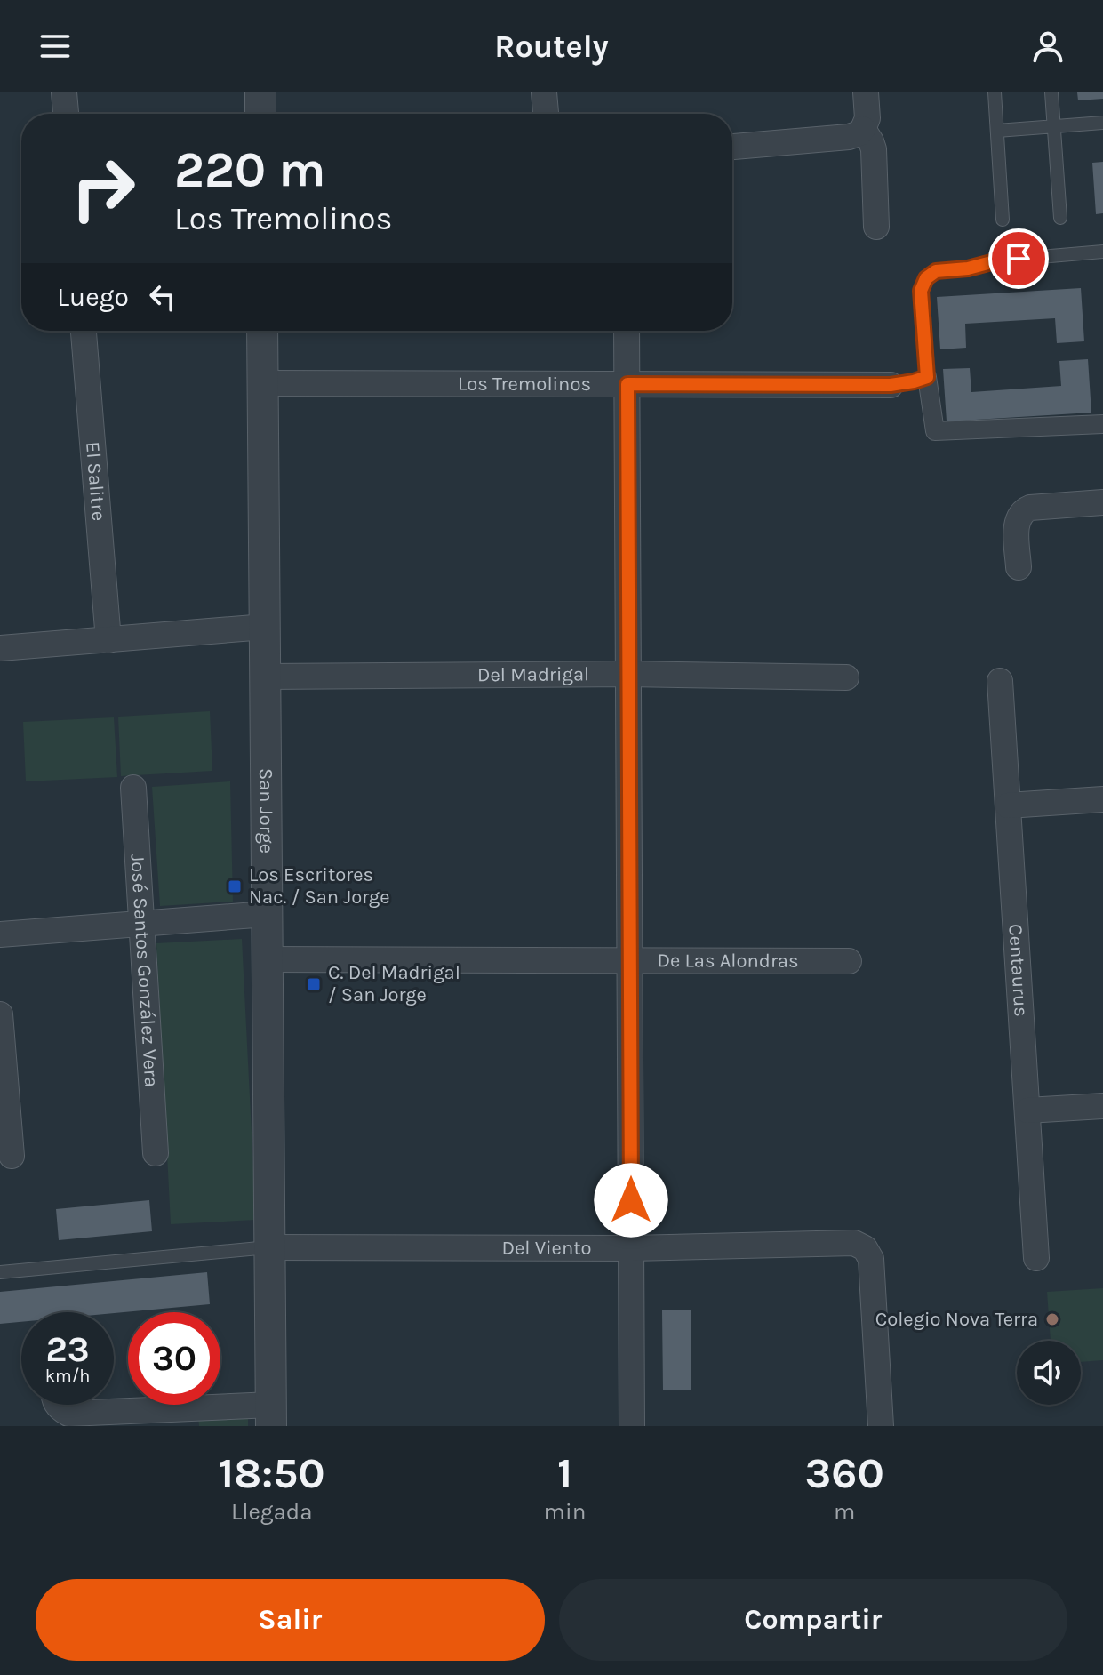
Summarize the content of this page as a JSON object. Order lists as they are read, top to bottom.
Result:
{
  "streets": {
    "street": [
      "Los Tremolinos",
      "El Salitre",
      "Del Madrigal",
      "San Jorge",
      "De Las Alondras",
      "Centaurus",
      "José Santos González Vera",
      "Del Viento"
    ]
  },
  "crossings": [
    ["Los Tremolinos", "San Jorge"],
    ["Del Madrigal", "San Jorge"],
    ["San Jorge", "De Las Alondras"],
    ["San Jorge", "Del Viento"]
  ],
  "places": {
    "transit": ["Los Escritores Nac. / San Jorge", "C. Del Madrigal / San Jorge"],
    "other": ["Colegio Nova Terra"]
  },
  "page": {
    "header": "Routely",
    "turn": ["220 m", "Los Tremolinos"],
    "then": "Luego",
    "speed": "23 km/h",
    "limit": "30",
    "eta": [
      "18:50",
      "Llegada",
      "1",
      "min",
      "360",
      "m"
    ],
    "buttons": ["Salir", "Compartir"]
  }
}
